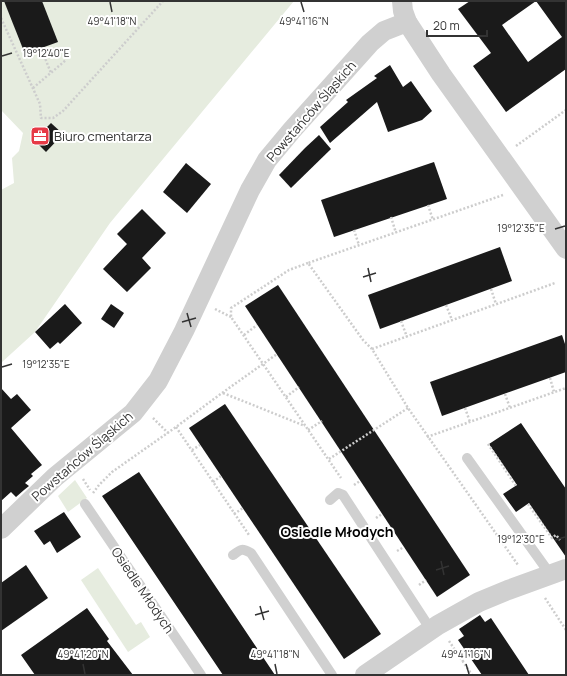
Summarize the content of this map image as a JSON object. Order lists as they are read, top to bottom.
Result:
{
  "streets": {
    "street": ["Powstańców Śląskich"],
    "lane": ["Osiedle Młodych"]
  },
  "districts": ["Osiedle Młodych"],
  "places": {
    "office": ["Biuro cmentarza"]
  },
  "scale_bar": "20 m",
  "coordinates": [
    "49°41'18\"N",
    "49°41'16\"N",
    "19°12'40\"E",
    "19°12'35\"E",
    "19°12'30\"E",
    "49°41'20\"N"
  ]
}
